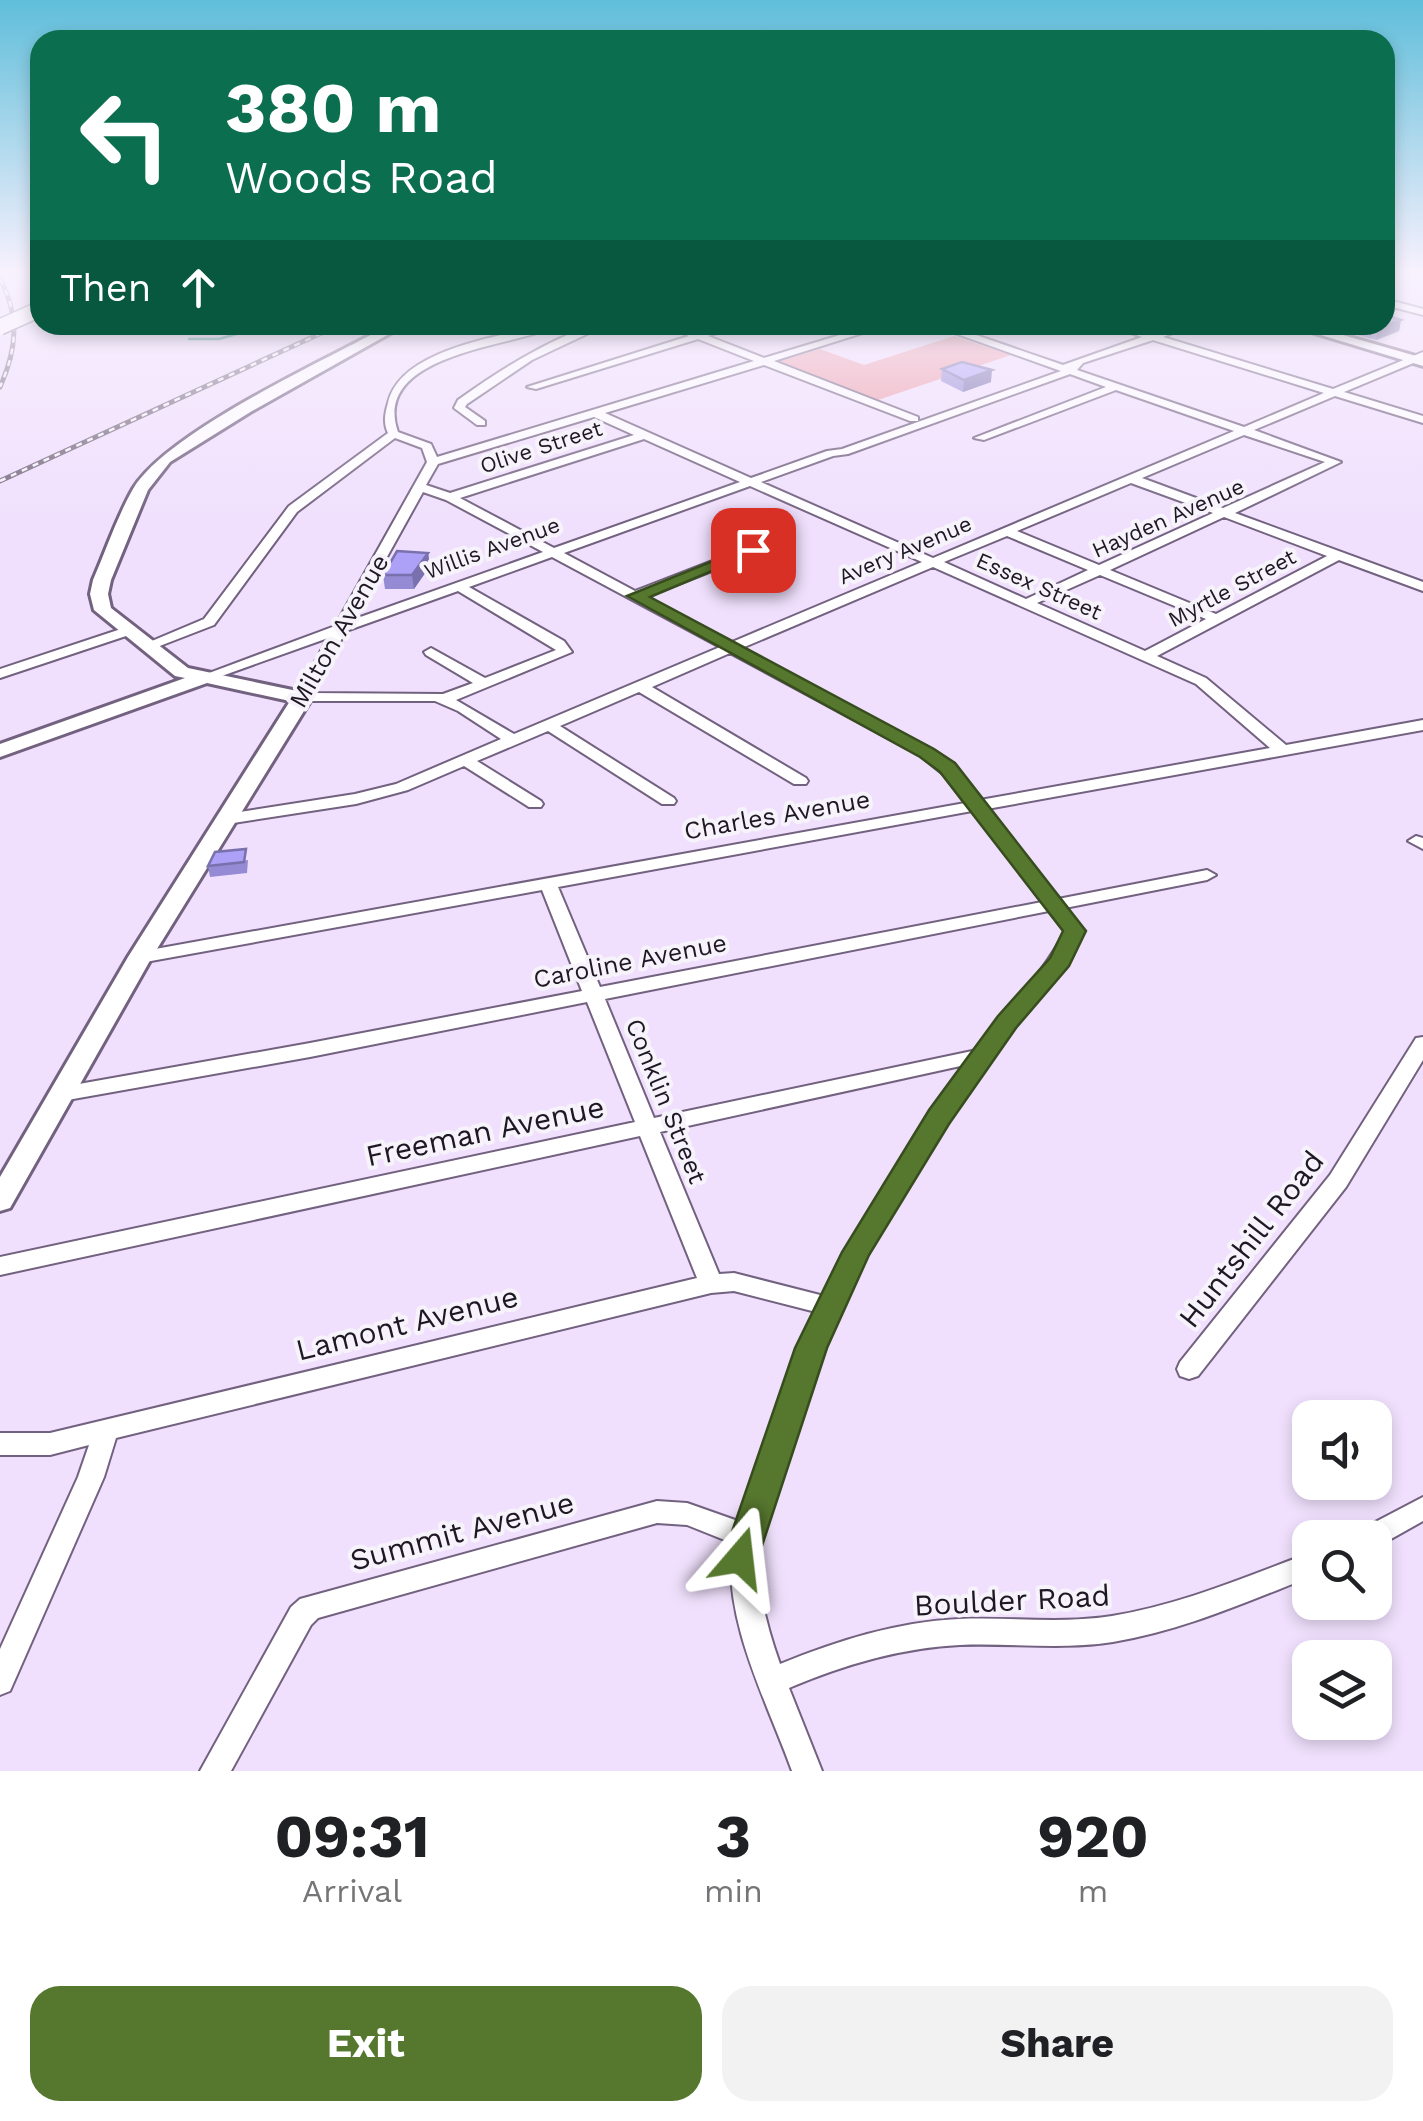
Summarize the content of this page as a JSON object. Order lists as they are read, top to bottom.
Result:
{
  "streets": {
    "main road": ["Willis Avenue", "Milton Avenue"],
    "street": [
      "Olive Street",
      "Hayden Avenue",
      "Avery Avenue",
      "Essex Street",
      "Myrtle Street",
      "Charles Avenue",
      "Caroline Avenue",
      "Conklin Street",
      "Freeman Avenue",
      "Huntshill Road",
      "Lamont Avenue",
      "Summit Avenue",
      "Boulder Road"
    ]
  },
  "crossings": [
    ["Olive Street", "Essex Street"],
    ["Hayden Avenue", "Avery Avenue"],
    ["Hayden Avenue", "Essex Street"],
    ["Willis Avenue", "Essex Street"],
    ["Willis Avenue", "Milton Avenue"],
    ["Avery Avenue", "Essex Street"],
    ["Avery Avenue", "Milton Avenue"],
    ["Essex Street", "Myrtle Street"],
    ["Essex Street", "Charles Avenue"],
    ["Milton Avenue", "Charles Avenue"],
    ["Milton Avenue", "Caroline Avenue"],
    ["Charles Avenue", "Conklin Street"],
    ["Caroline Avenue", "Conklin Street"],
    ["Conklin Street", "Freeman Avenue"],
    ["Conklin Street", "Lamont Avenue"]
  ],
  "page": {
    "turn": ["380 m", "Woods Road"],
    "then": "Then",
    "eta": [
      "09:31",
      "Arrival",
      "3",
      "min",
      "920",
      "m"
    ],
    "buttons": ["Exit", "Share"]
  }
}
